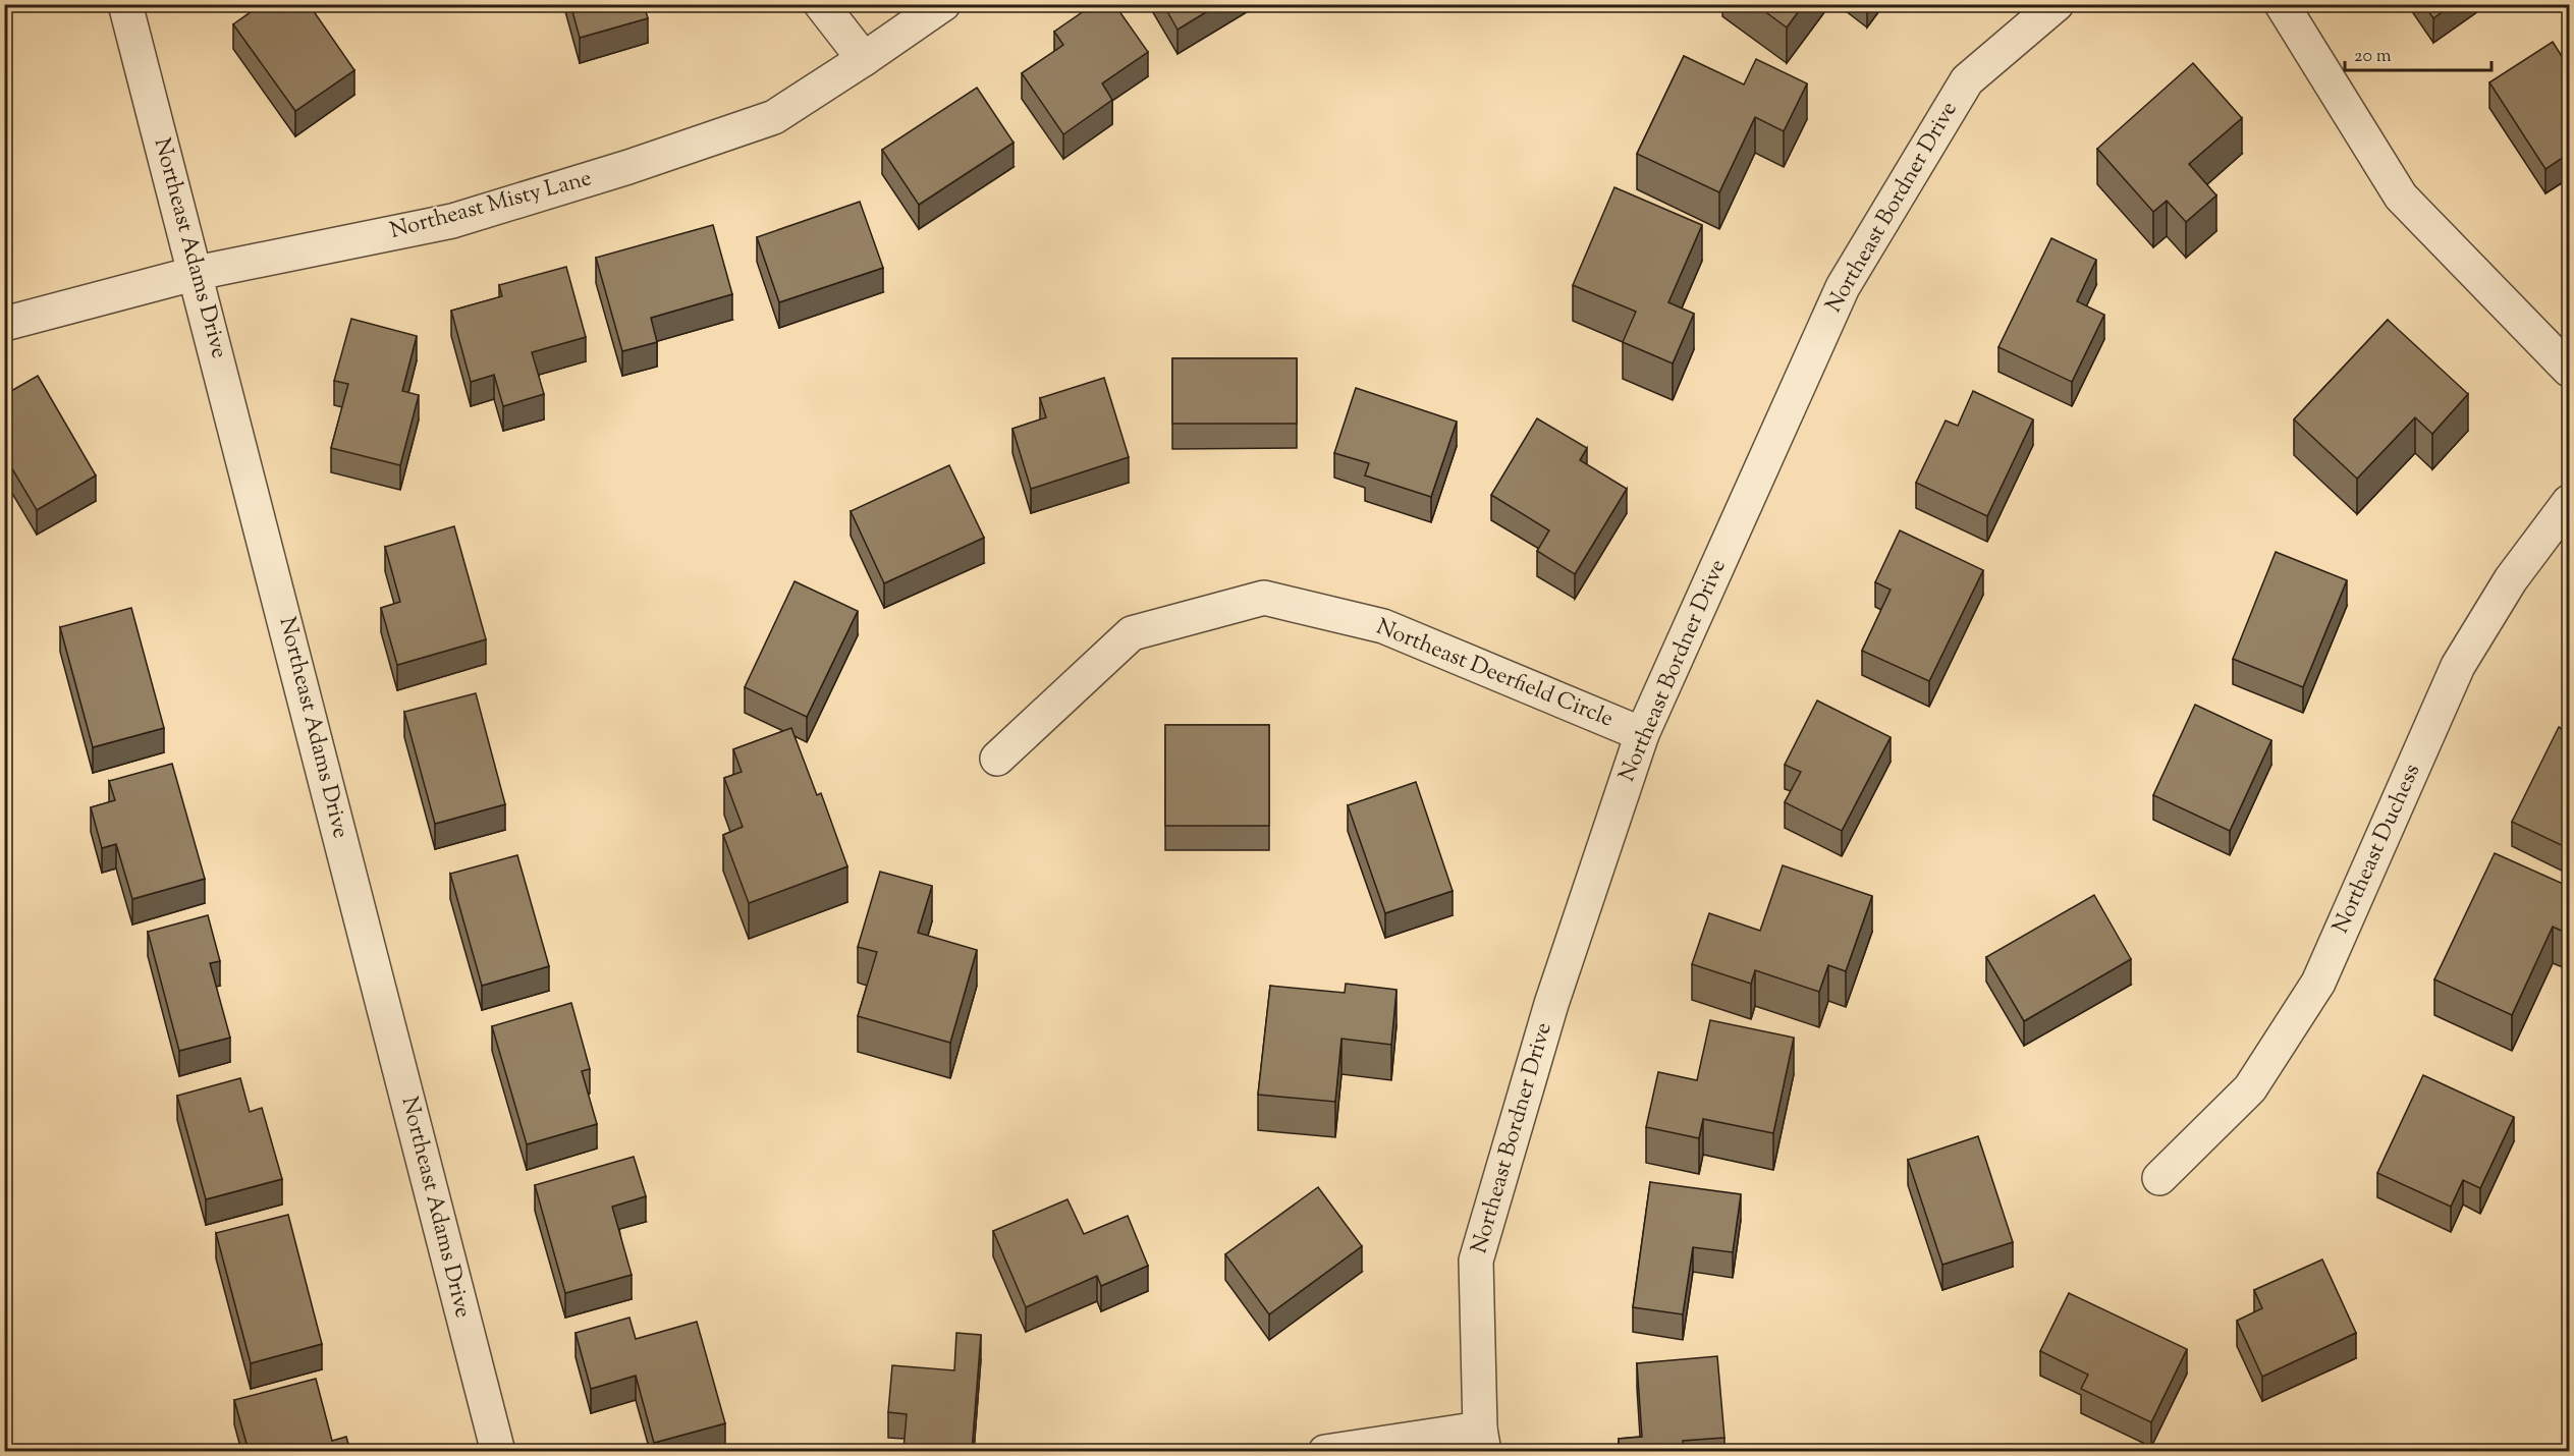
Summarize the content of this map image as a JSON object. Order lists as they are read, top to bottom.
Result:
{
  "streets": {
    "street": [
      "Northeast Misty Lane",
      "Northeast Bordner Drive",
      "Northeast Adams Drive",
      "Northeast Deerfield Circle",
      "Northeast Duchess"
    ]
  },
  "crossings": [
    ["Northeast Misty Lane", "Northeast Adams Drive"],
    ["Northeast Bordner Drive", "Northeast Deerfield Circle"]
  ],
  "scale_bar": "20 m"
}
